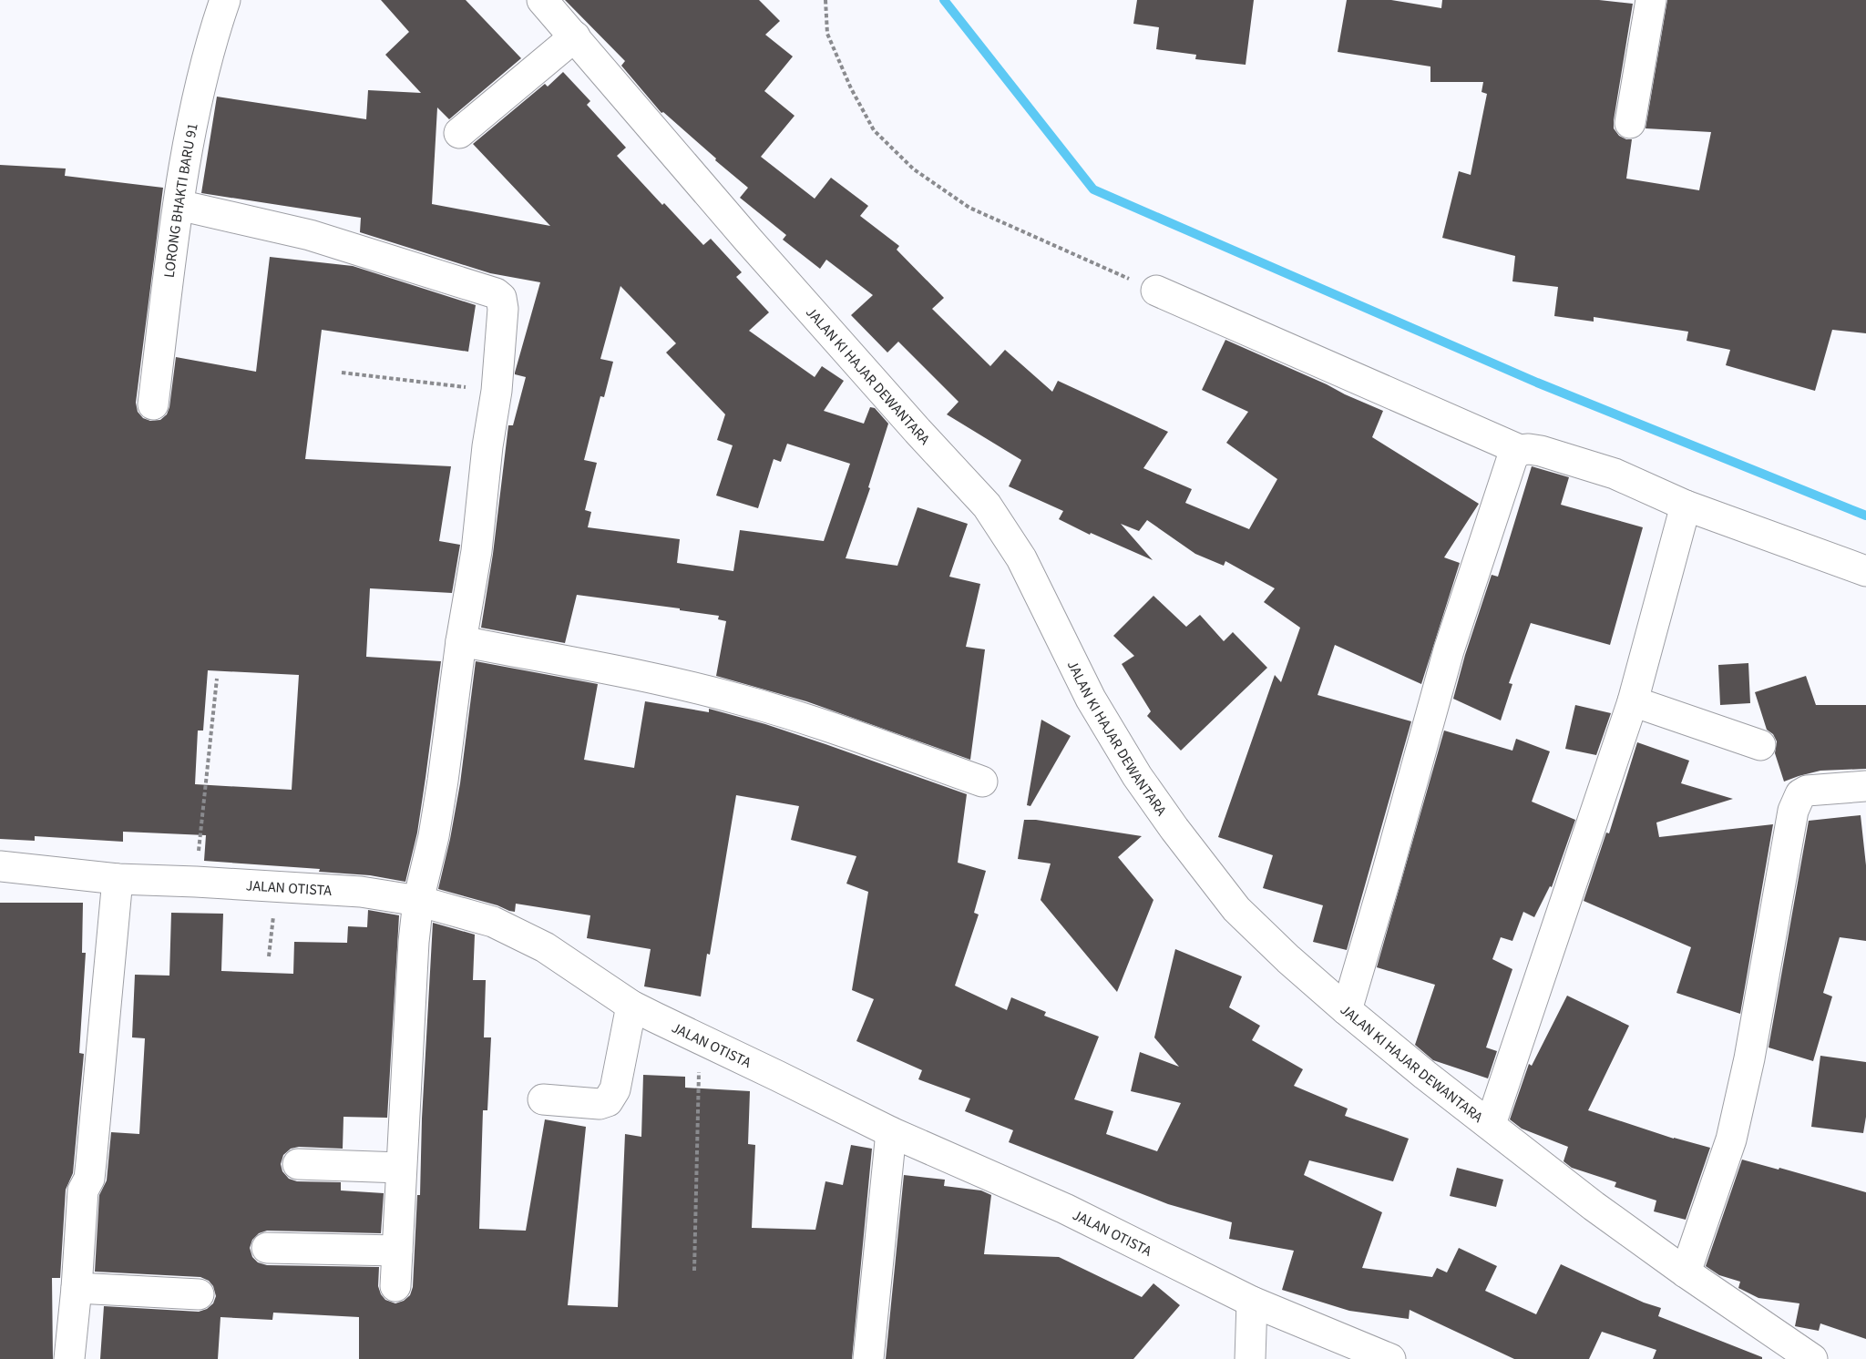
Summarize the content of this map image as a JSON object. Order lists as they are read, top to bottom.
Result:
{
  "streets": {
    "street": ["LORONG BHAKTI BARU 91", "JALAN KI HAJAR DEWANTARA", "JALAN OTISTA"]
  }
}
